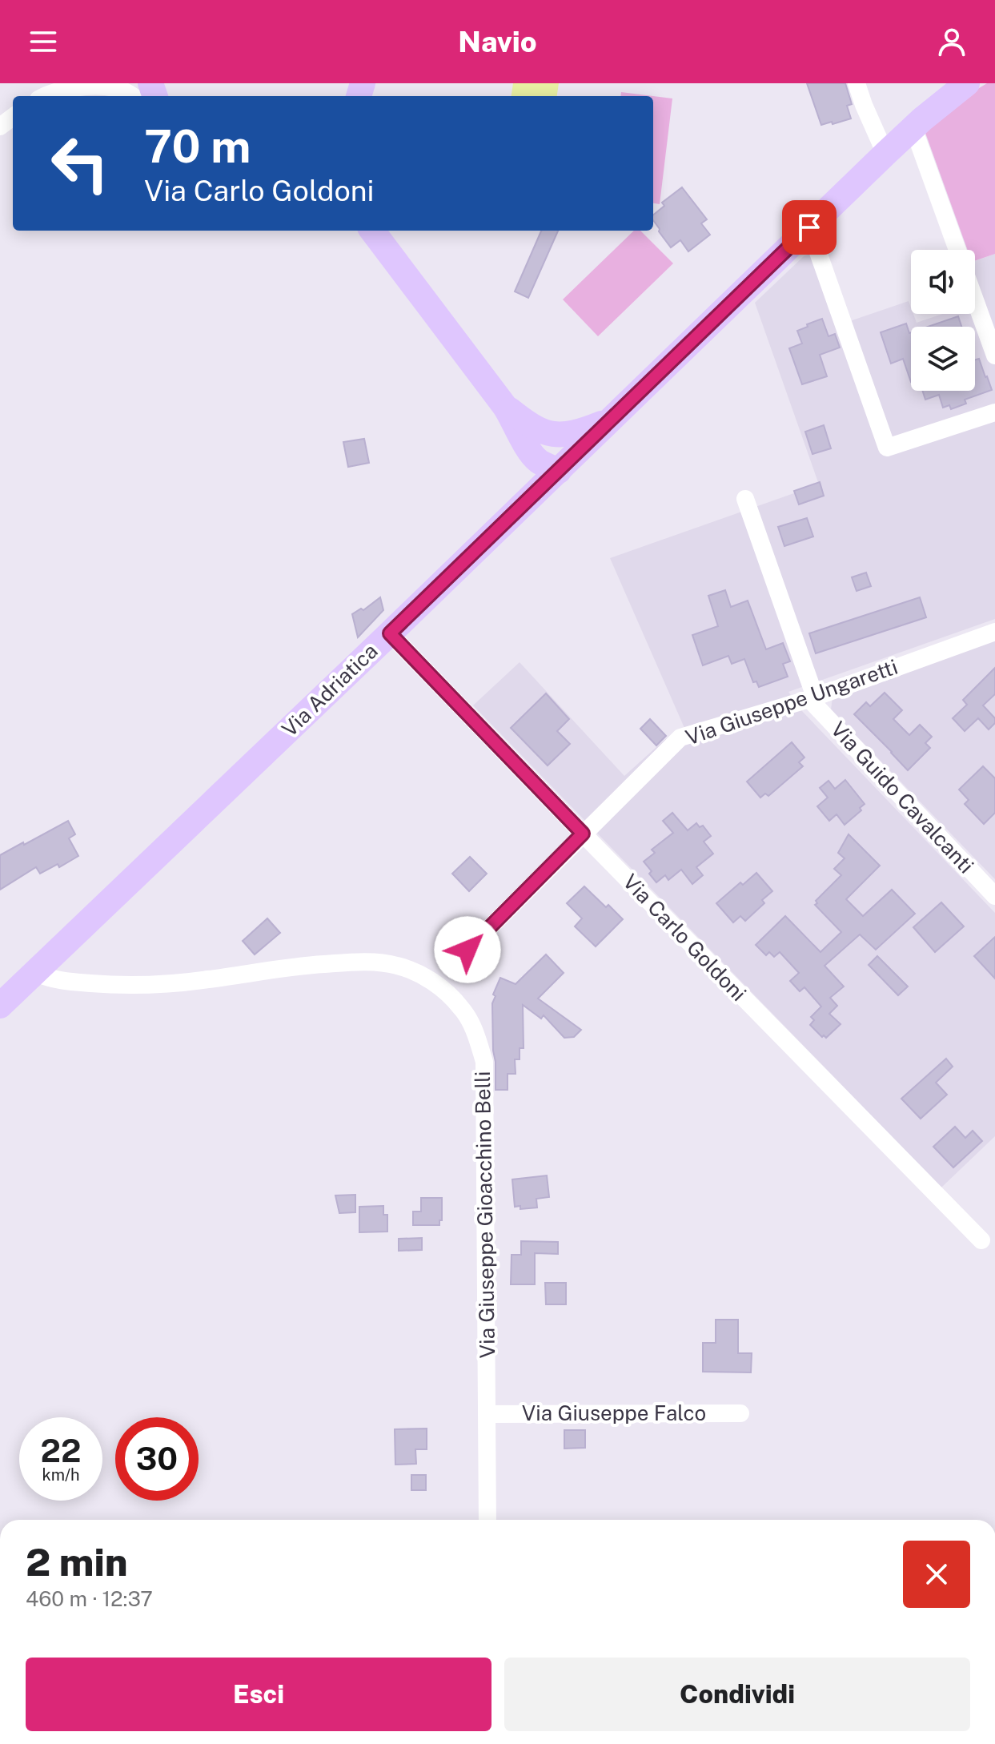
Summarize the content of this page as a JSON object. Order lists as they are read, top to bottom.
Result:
{
  "streets": {
    "street": [
      "Via Adriatica",
      "Via Giuseppe Ungaretti",
      "Via Guido Cavalcanti",
      "Via Carlo Goldoni",
      "Via Giuseppe Gioacchino Belli",
      "Via Giuseppe Falco"
    ]
  },
  "crossings": [
    ["Via Adriatica", "Via Carlo Goldoni"],
    ["Via Adriatica", "Via Giuseppe Gioacchino Belli"],
    ["Via Giuseppe Ungaretti", "Via Guido Cavalcanti"],
    ["Via Giuseppe Ungaretti", "Via Carlo Goldoni"],
    ["Via Giuseppe Gioacchino Belli", "Via Giuseppe Falco"]
  ],
  "page": {
    "header": "Navio",
    "turn": ["70 m", "Via Carlo Goldoni"],
    "speed": "22 km/h",
    "limit": "30",
    "heading": ["2 min", "460 m · 12:37"],
    "buttons": ["Esci", "Condividi"]
  }
}
